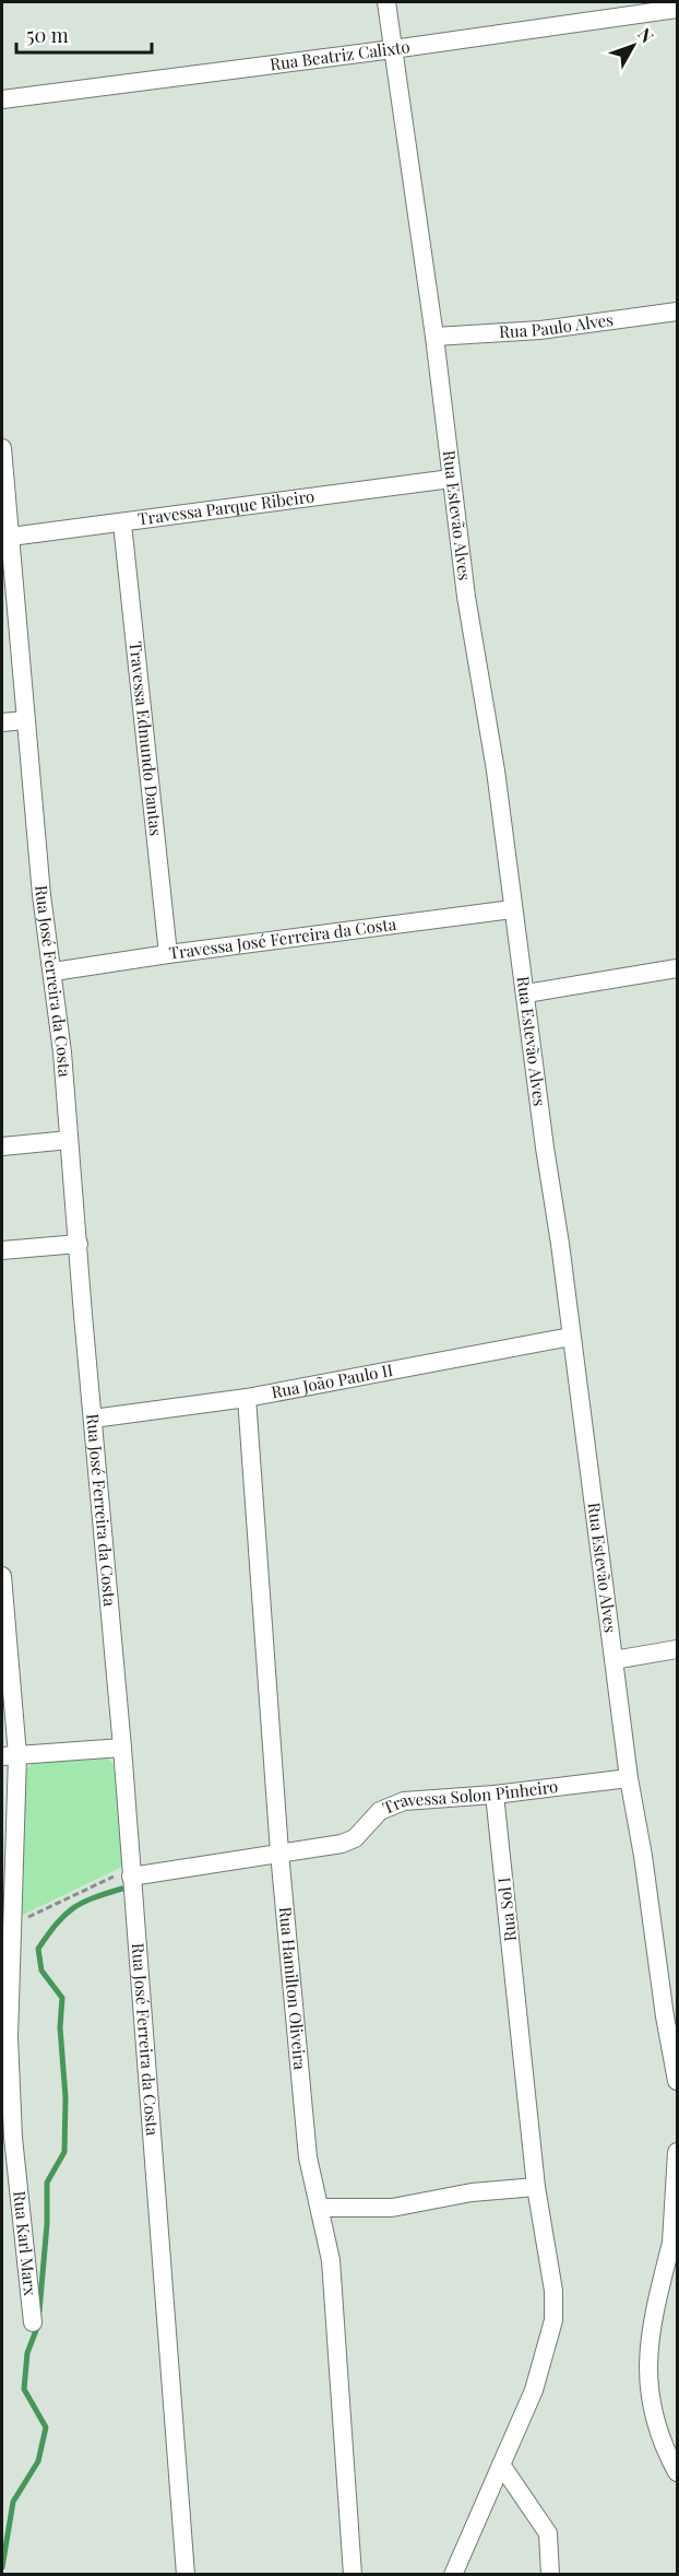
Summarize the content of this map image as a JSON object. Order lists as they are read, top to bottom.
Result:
{
  "streets": {
    "street": [
      "Rua Beatriz Calixto",
      "Rua Paulo Alves",
      "Travessa Parque Ribeiro",
      "Rua Estevão Alves",
      "Travessa Edmundo Dantas",
      "Travessa José Ferreira da Costa",
      "Rua José Ferreira da Costa",
      "Rua João Paulo II",
      "Travessa Solon Pinheiro",
      "Rua Sol I",
      "Rua Hamilton Oliveira",
      "Rua Karl Marx"
    ]
  },
  "crossings": [
    ["Rua Beatriz Calixto", "Rua Estevão Alves"],
    ["Rua Paulo Alves", "Rua Estevão Alves"],
    ["Travessa Parque Ribeiro", "Rua Estevão Alves"],
    ["Travessa Parque Ribeiro", "Travessa Edmundo Dantas"],
    ["Travessa Parque Ribeiro", "Rua José Ferreira da Costa"],
    ["Rua Estevão Alves", "Travessa José Ferreira da Costa"],
    ["Rua Estevão Alves", "Rua João Paulo II"],
    ["Rua Estevão Alves", "Travessa Solon Pinheiro"],
    ["Travessa Edmundo Dantas", "Travessa José Ferreira da Costa"],
    ["Travessa José Ferreira da Costa", "Rua José Ferreira da Costa"],
    ["Rua José Ferreira da Costa", "Rua João Paulo II"],
    ["Rua José Ferreira da Costa", "Travessa Solon Pinheiro"],
    ["Rua João Paulo II", "Rua Hamilton Oliveira"],
    ["Travessa Solon Pinheiro", "Rua Sol I"],
    ["Travessa Solon Pinheiro", "Rua Hamilton Oliveira"]
  ],
  "scale_bar": "50 m",
  "north": "top right"
}
